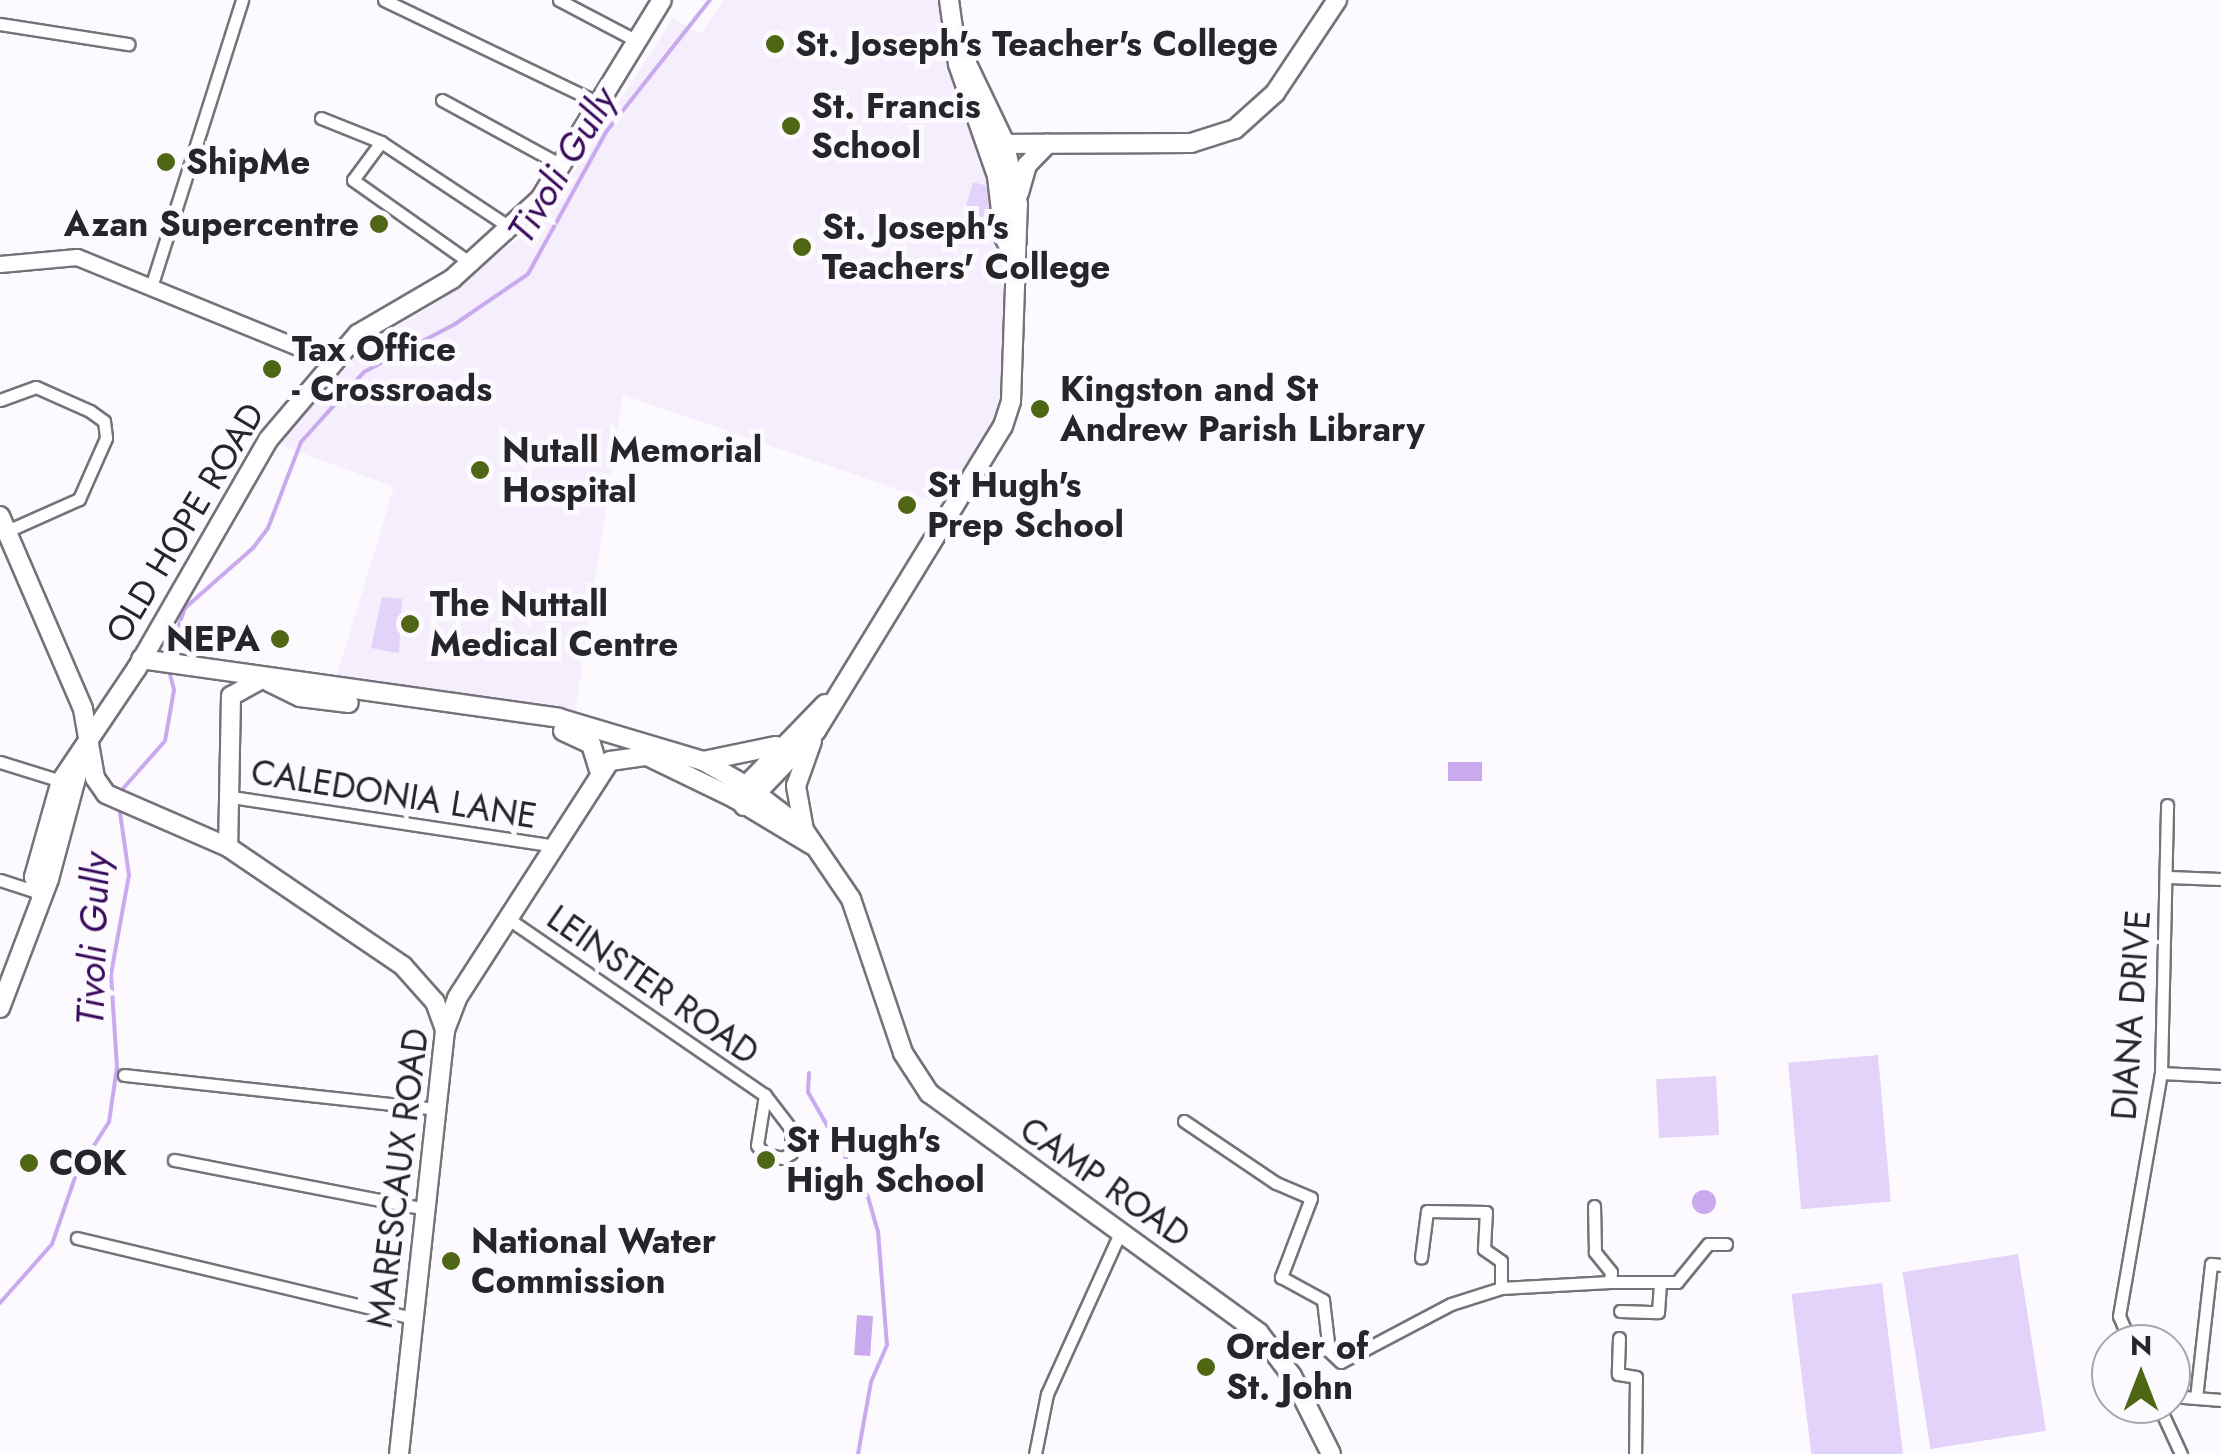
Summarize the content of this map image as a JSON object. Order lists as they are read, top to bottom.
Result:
{
  "streets": {
    "main road": ["OLD HOPE ROAD", "MARESCAUX ROAD", "CAMP ROAD"],
    "street": ["CALEDONIA LANE", "LEINSTER ROAD", "DIANA DRIVE"]
  },
  "crossings": [
    ["CALEDONIA LANE", "MARESCAUX ROAD"],
    ["LEINSTER ROAD", "MARESCAUX ROAD"]
  ],
  "water": ["Tivoli Gully"],
  "places": [
    "St. Joseph's Teacher's College",
    "St. Francis School",
    "ShipMe",
    "Azan Supercentre",
    "St. Joseph's Teachers' College",
    "Tax Office - Crossroads",
    "Kingston and St Andrew Parish Library",
    "Nutall Memorial Hospital",
    "St Hugh's Prep School",
    "The Nuttall Medical Centre",
    "NEPA",
    "St Hugh's High School",
    "COK",
    "National Water Commission",
    "Order of St. John"
  ],
  "north": "top"
}
